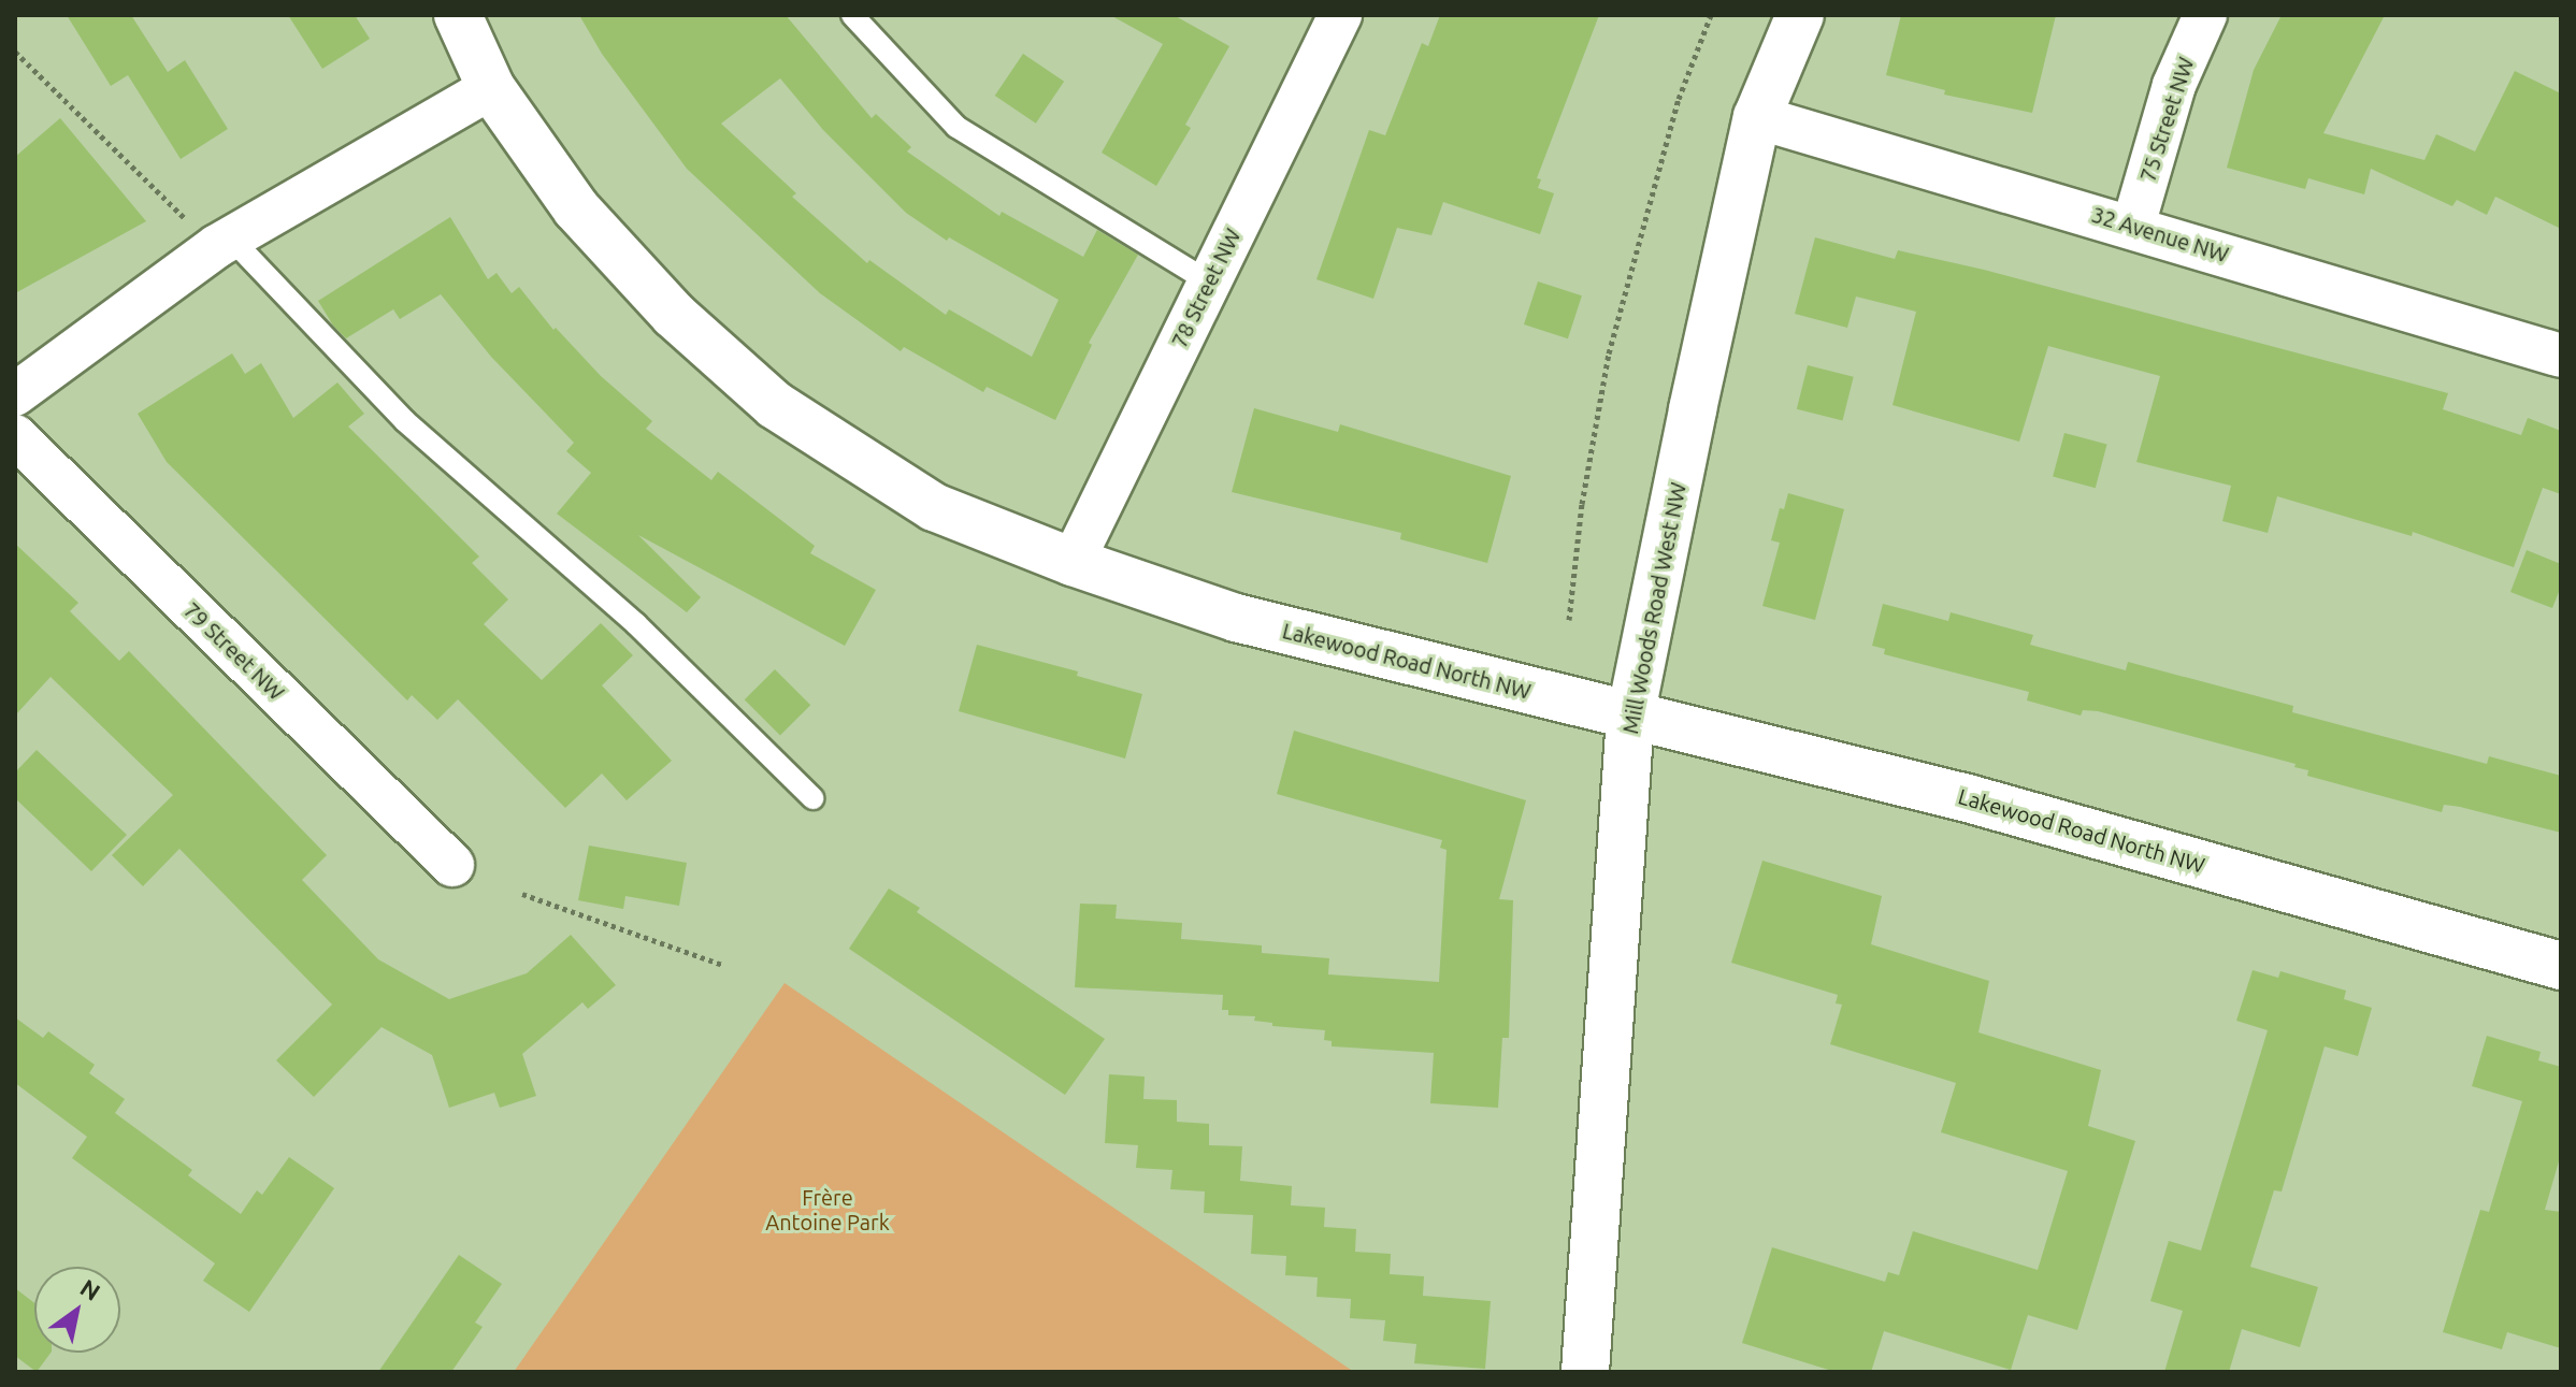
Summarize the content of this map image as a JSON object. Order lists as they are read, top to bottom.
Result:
{
  "streets": {
    "street": [
      "75 Street NW",
      "32 Avenue NW",
      "78 Street NW",
      "Mill Woods Road West NW",
      "79 Street NW",
      "Lakewood Road North NW"
    ]
  },
  "crossings": [
    ["75 Street NW", "32 Avenue NW"],
    ["32 Avenue NW", "Mill Woods Road West NW"],
    ["78 Street NW", "Lakewood Road North NW"],
    ["Mill Woods Road West NW", "Lakewood Road North NW"]
  ],
  "parks": ["Frère Antoine Park"],
  "north": "top right"
}
